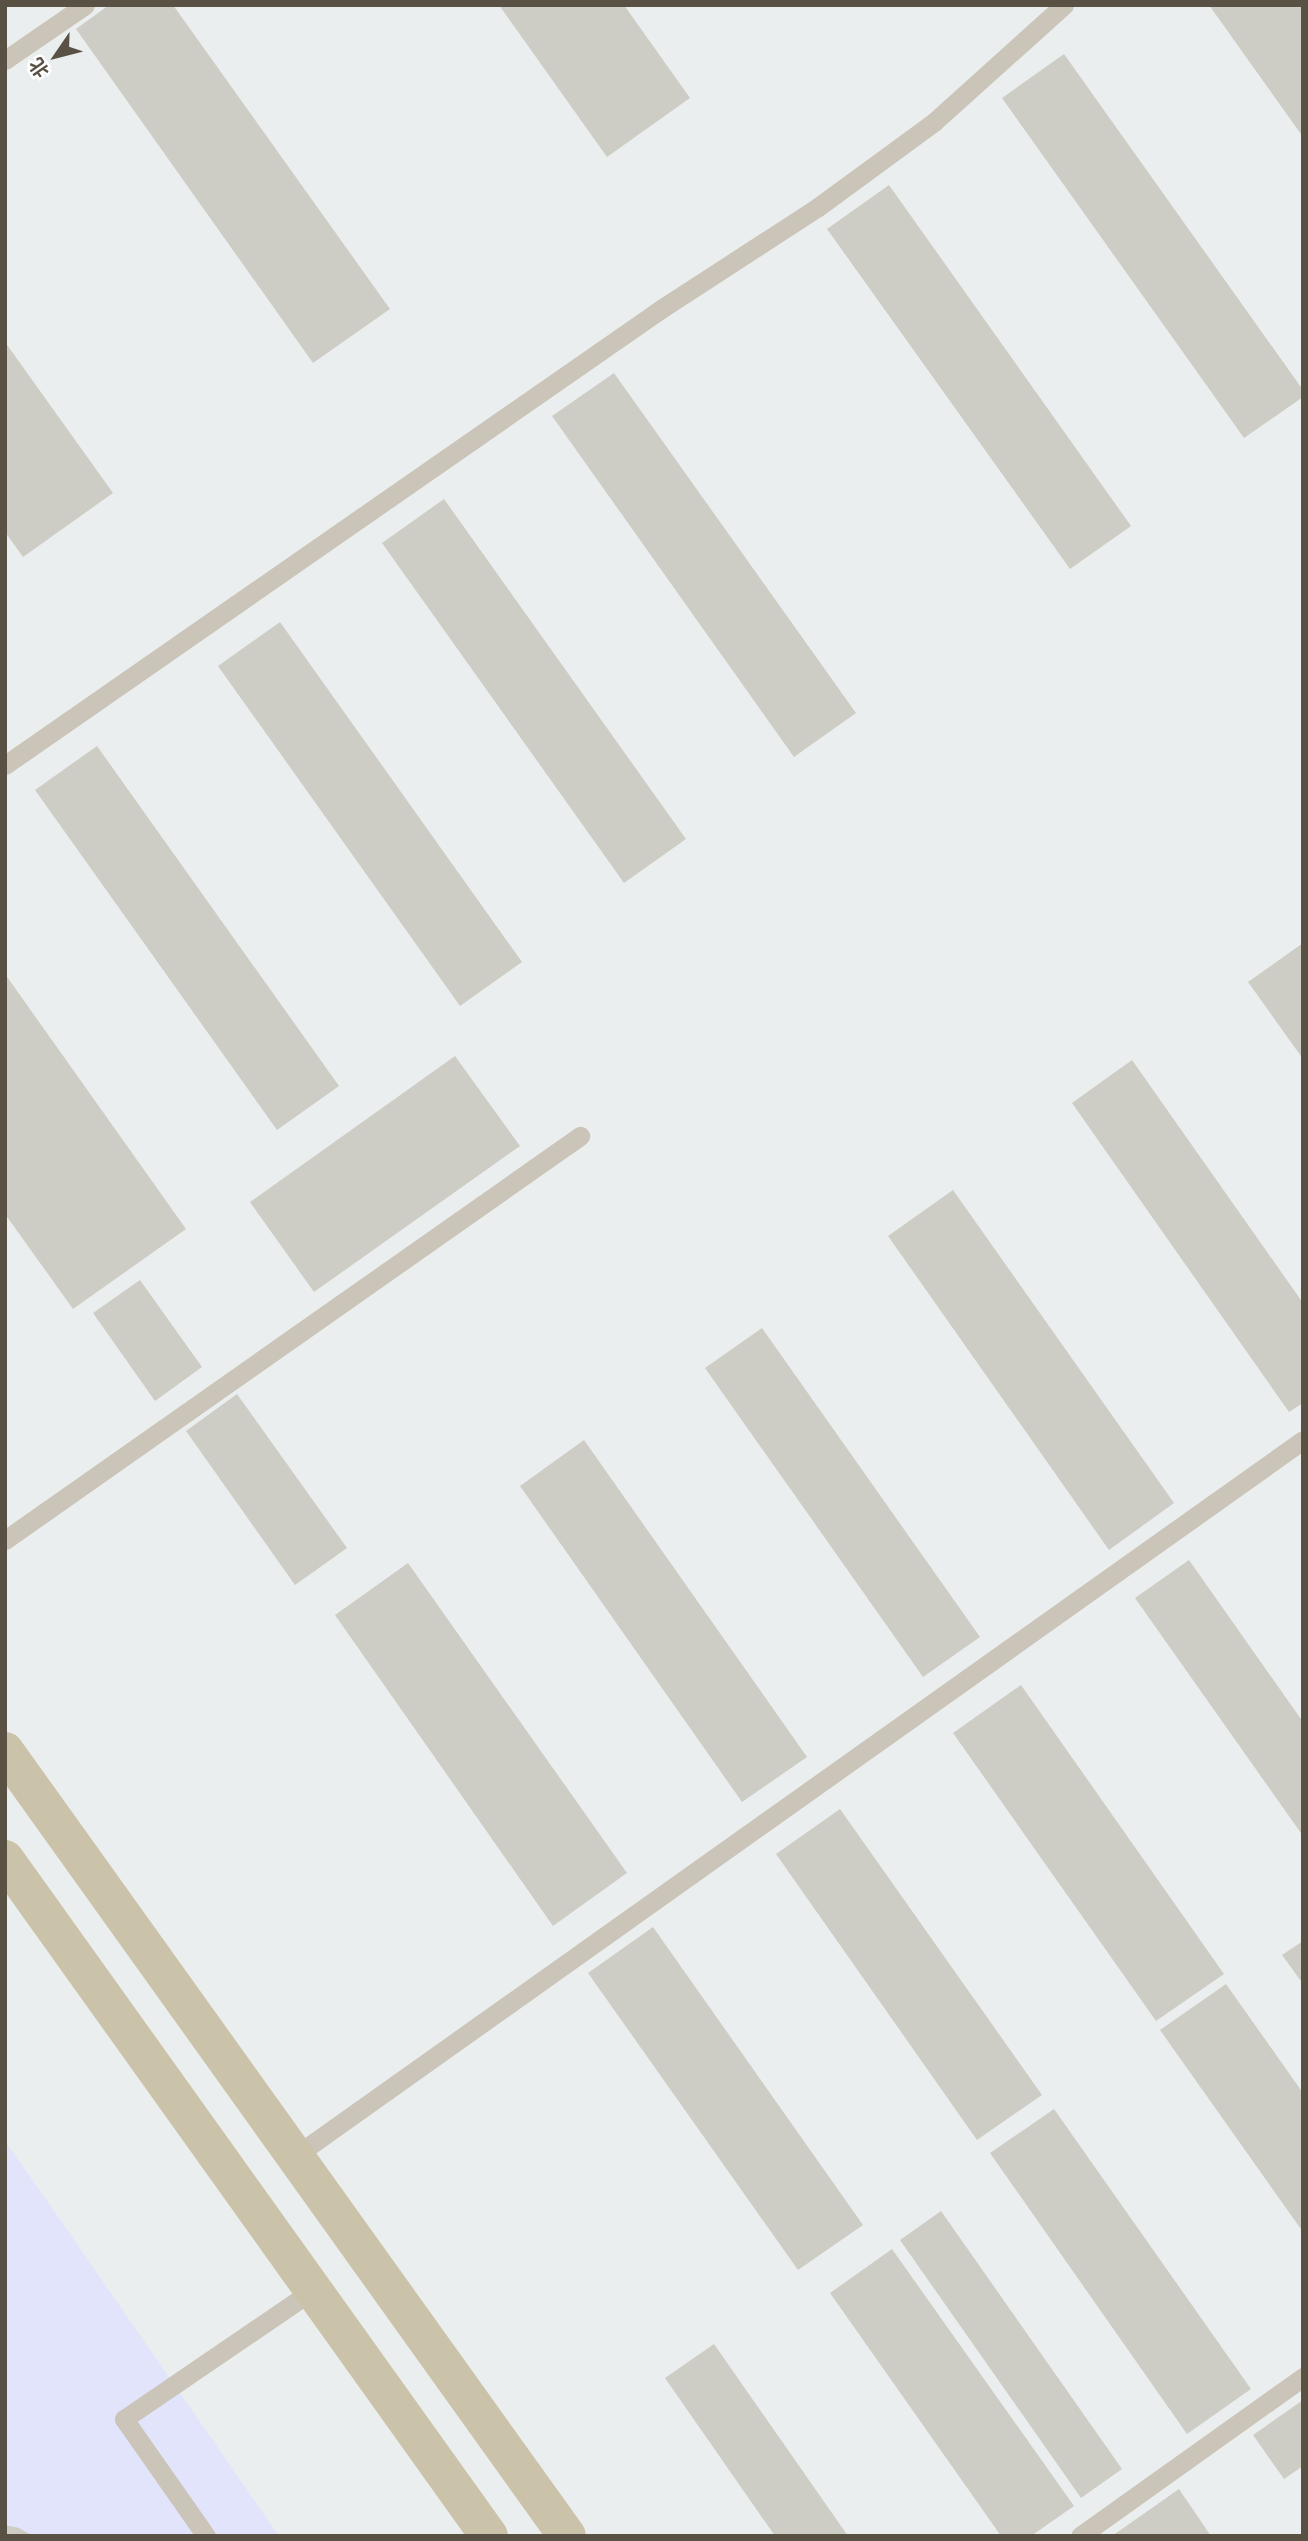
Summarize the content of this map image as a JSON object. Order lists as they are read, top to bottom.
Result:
{
  "north": "bottom left"
}
